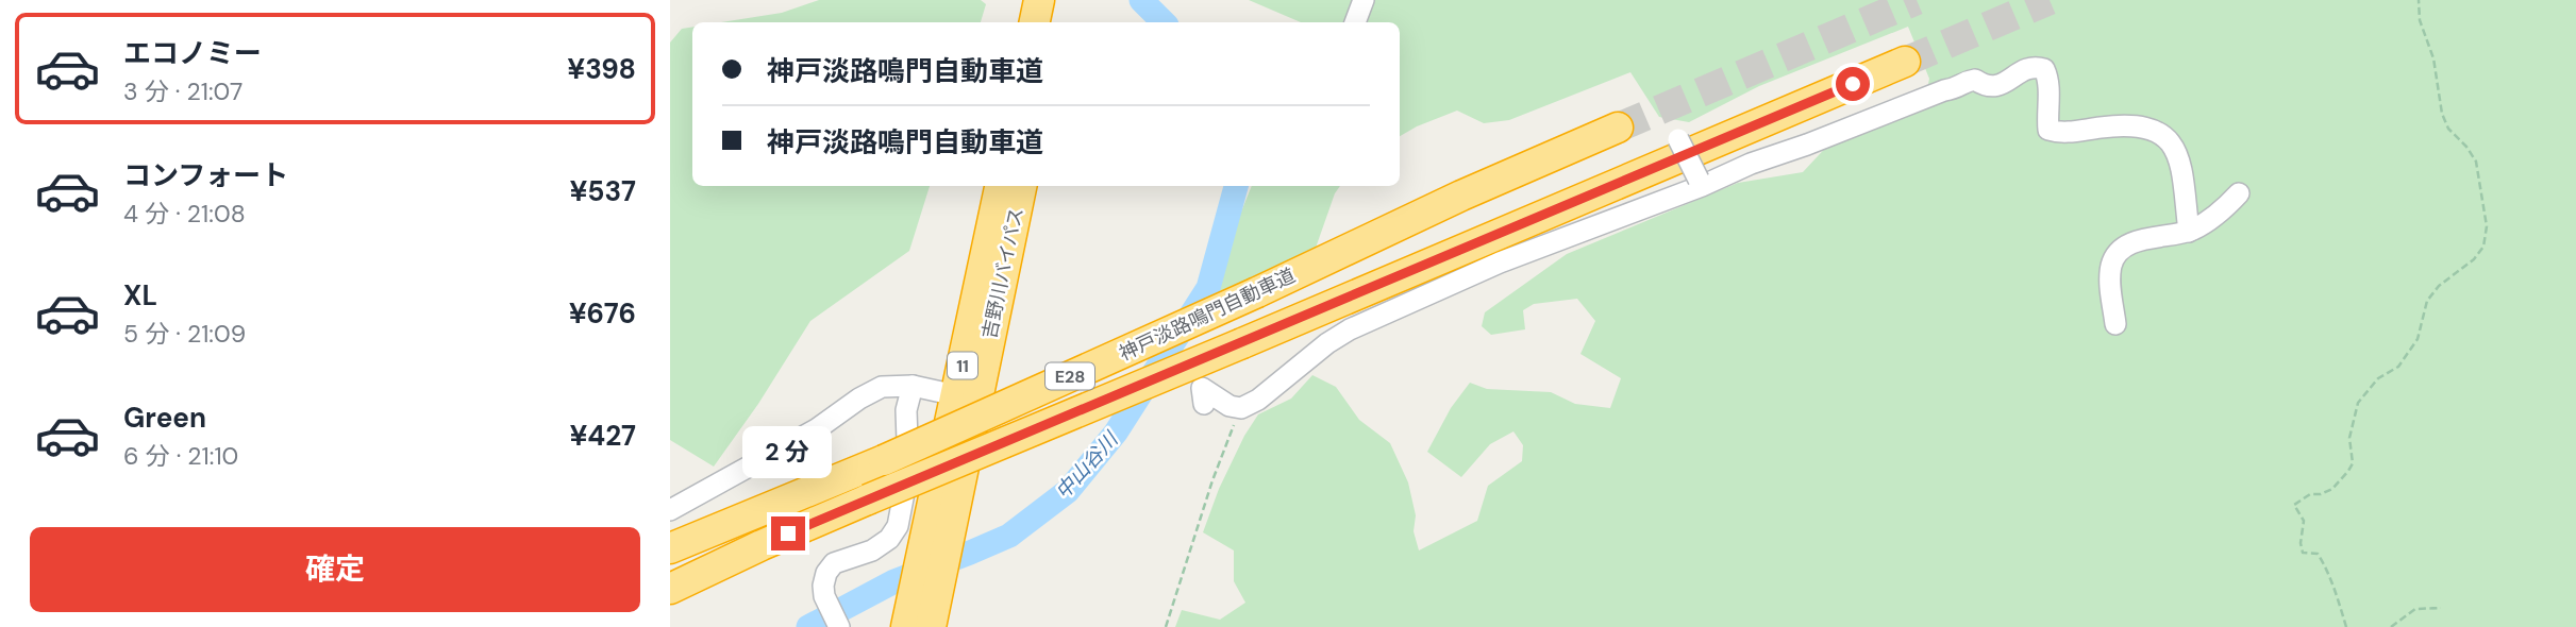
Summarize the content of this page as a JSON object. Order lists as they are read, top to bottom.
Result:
{
  "streets": {
    "highway": [
      "吉野川バイパス",
      "神戸淡路鳴門自動車道",
      "11",
      "E28"
    ]
  },
  "water": ["中山谷川"],
  "page": {
    "list": [
      {
        "name": "エコノミー",
        "note": "3 分 · 21:07",
        "value": "¥398"
      },
      {
        "name": "コンフォート",
        "note": "4 分 · 21:08",
        "value": "¥537"
      },
      {
        "name": "XL",
        "note": "5 分 · 21:09",
        "value": "¥676"
      },
      {
        "name": "Green",
        "note": "6 分 · 21:10",
        "value": "¥427"
      }
    ],
    "banner": ["神戸淡路鳴門自動車道", "神戸淡路鳴門自動車道"],
    "bubble": "2 分",
    "buttons": "確定"
  }
}
